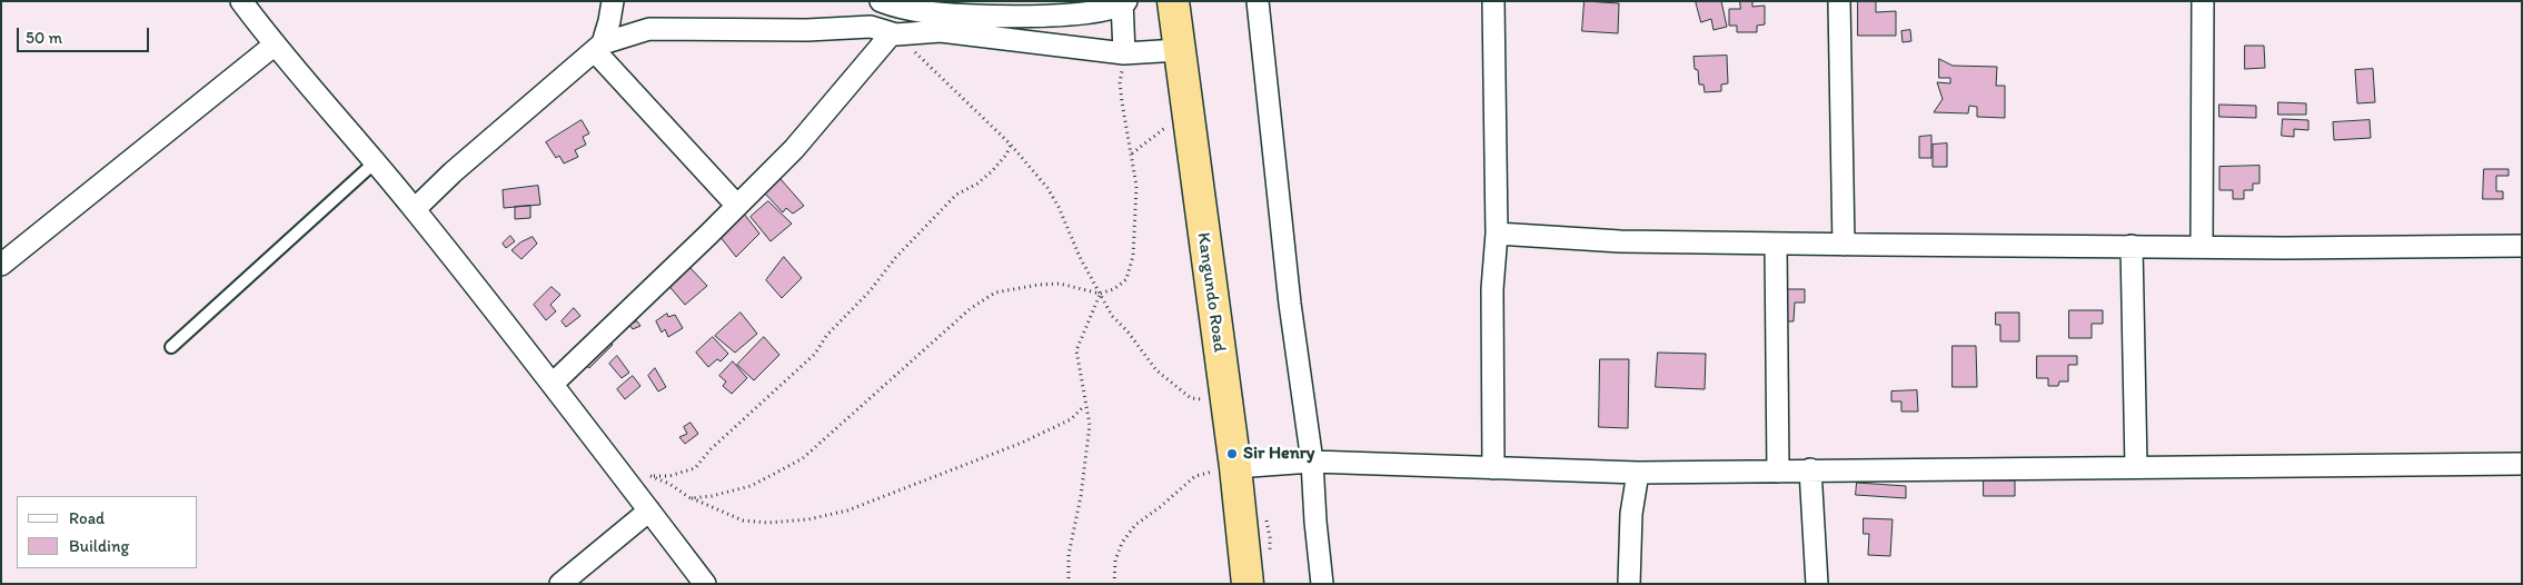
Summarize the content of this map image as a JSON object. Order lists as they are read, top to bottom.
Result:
{
  "streets": {
    "highway": ["Kangundo Road"]
  },
  "places": ["Sir Henry"],
  "legend": ["Road", "Building"],
  "scale_bar": "50 m"
}
